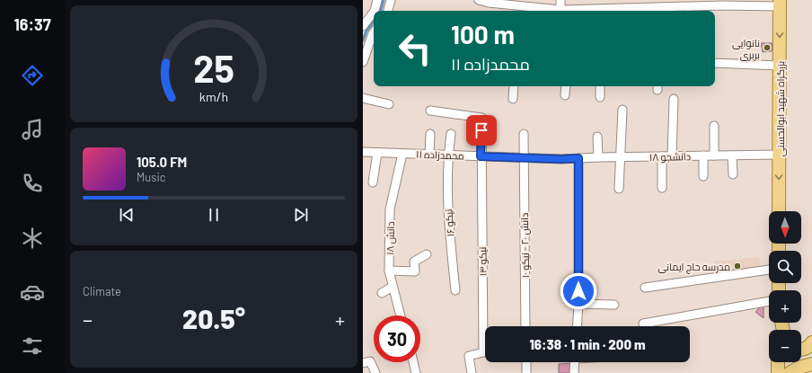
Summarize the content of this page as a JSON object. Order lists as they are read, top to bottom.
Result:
{
  "streets": {
    "main road": ["بزرگراه شهید ابوالحسنی"],
    "street": [
      "محمدزاده ۱۱",
      "دانشجو ۱۸",
      "نیکو ۱۶",
      "دانش ۱۸",
      "دانش ۲۰ - نیکو ۱۰",
      "نیکو ۱۴"
    ]
  },
  "crossings": [
    ["بزرگراه شهید ابوالحسنی", "دانشجو ۱۸"],
    ["محمدزاده ۱۱", "دانشجو ۱۸"],
    ["محمدزاده ۱۱", "نیکو ۱۶"],
    ["محمدزاده ۱۱", "دانش ۱۸"],
    ["محمدزاده ۱۱", "دانش ۲۰ - نیکو ۱۰"],
    ["محمدزاده ۱۱", "نیکو ۱۴"]
  ],
  "one_way": ["بزرگراه شهید ابوالحسنی"],
  "places": ["نانوایی بربری", "مدرسه حاج ایمانی"],
  "north": "bottom",
  "page": {
    "tabs": "16:37",
    "turn": ["100 m", "محمدزاده ۱۱"],
    "song": ["105.0 FM", "Music"],
    "map_buttons": ["+", "−"],
    "tile": "Climate",
    "heat": ["−", "20.5°", "+"],
    "limit": "30",
    "trip": "16:38 · 1 min · 200 m",
    "gauge": ["25", "km/h"]
  }
}
